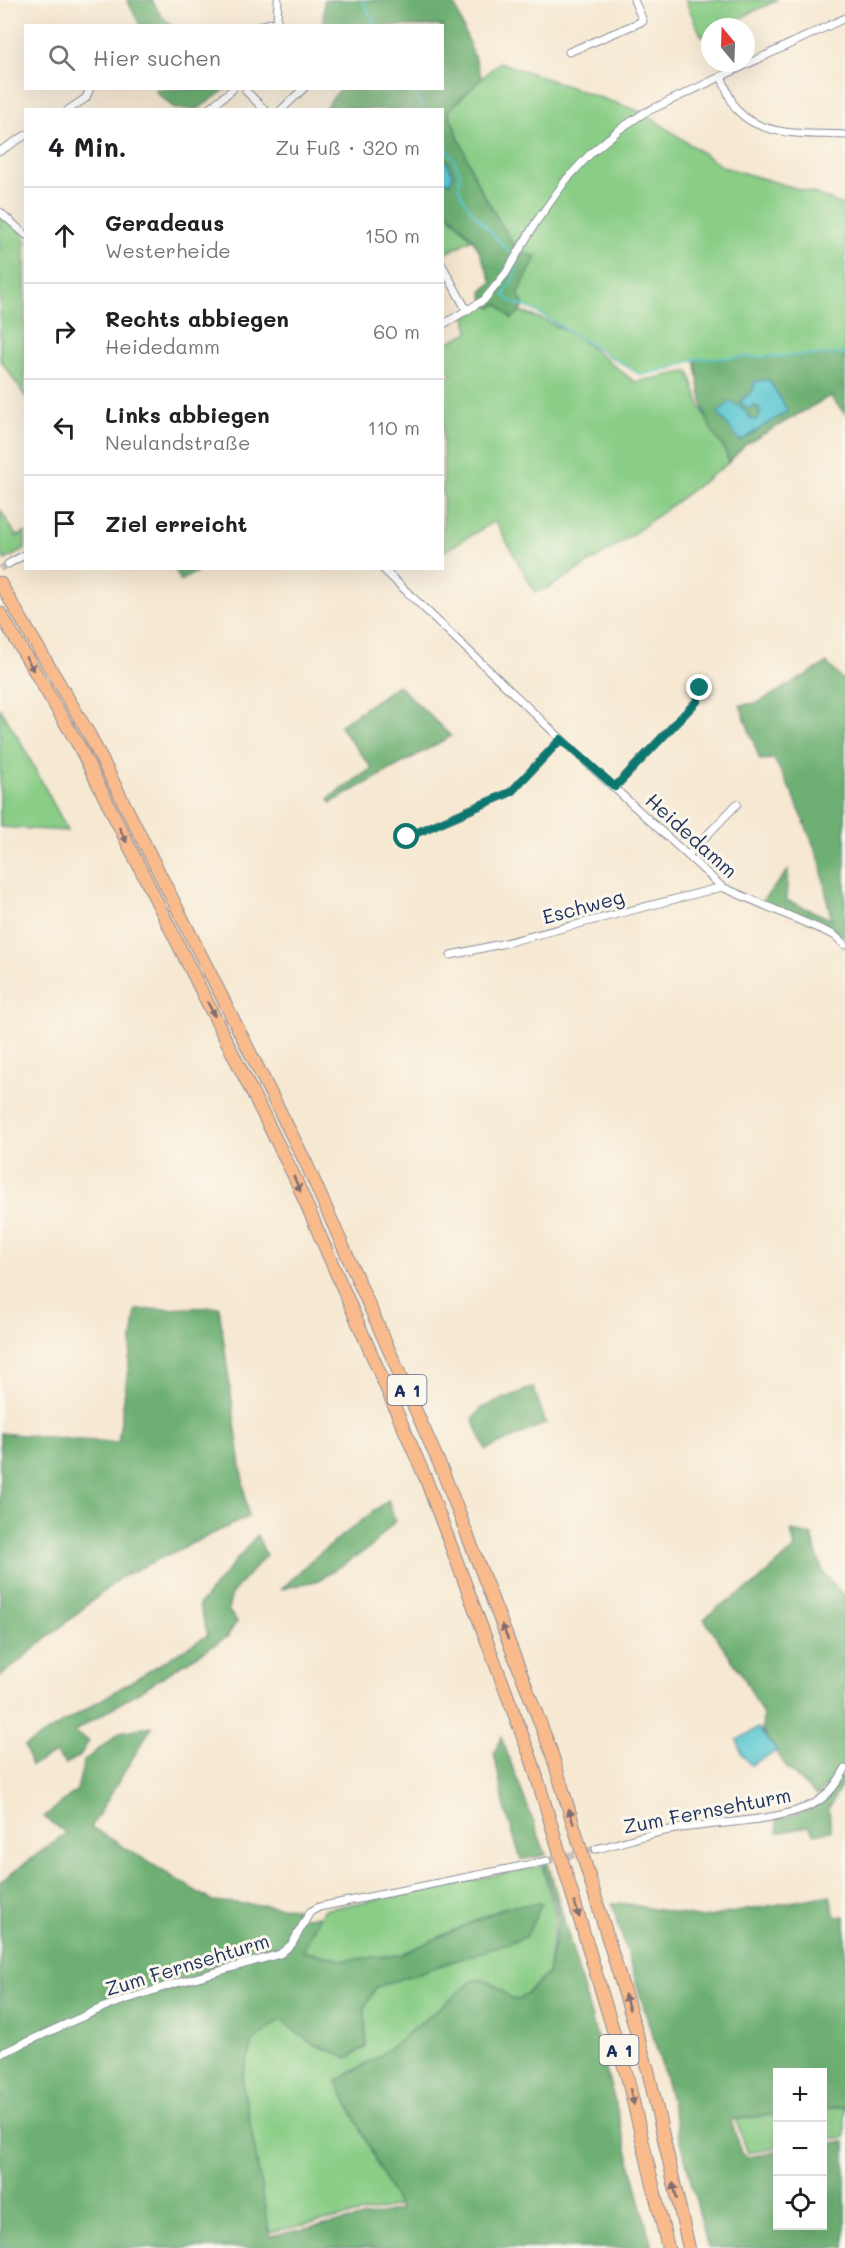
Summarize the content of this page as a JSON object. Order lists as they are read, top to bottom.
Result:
{
  "streets": {
    "highway": ["A 1"],
    "street": ["Heidedamm", "Eschweg", "Zum Fernsehturm"]
  },
  "crossings": [
    ["Heidedamm", "Eschweg"]
  ],
  "north": "top",
  "page": {
    "search": "Hier suchen",
    "heading": ["4 Min.", "Zu Fuß · 320 m"],
    "list": [
      ["Geradeaus", "Westerheide", "150 m"],
      ["Rechts abbiegen", "Heidedamm", "60 m"],
      ["Links abbiegen", "Neulandstraße", "110 m"],
      "Ziel erreicht"
    ],
    "map_buttons": ["+", "−"]
  }
}
